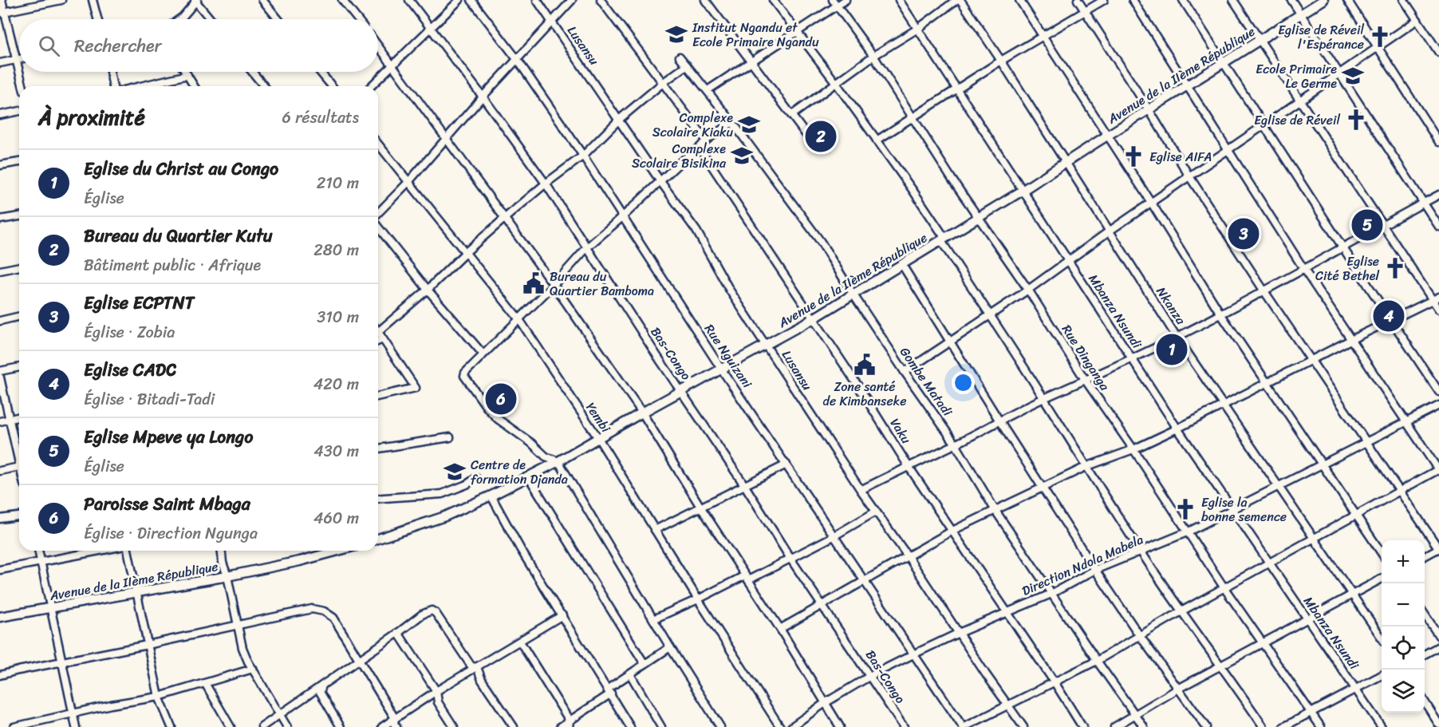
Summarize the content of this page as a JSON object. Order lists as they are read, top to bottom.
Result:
{
  "streets": {
    "street": [
      "Lusansu",
      "Avenue de la IIème République",
      "Nkanza",
      "Mbanza Nsundi",
      "Bas-Congo",
      "Rue Nguizani",
      "Rue Dinganga",
      "Gombe Matadi",
      "Yembi",
      "Vaku",
      "Direction Ndola Mabela"
    ]
  },
  "crossings": [
    ["Lusansu", "Avenue de la IIème République"],
    ["Lusansu", "Direction Ndola Mabela"],
    ["Avenue de la IIème République", "Nkanza"],
    ["Avenue de la IIème République", "Mbanza Nsundi"],
    ["Avenue de la IIème République", "Bas-Congo"],
    ["Avenue de la IIème République", "Rue Nguizani"],
    ["Avenue de la IIème République", "Rue Dinganga"],
    ["Avenue de la IIème République", "Gombe Matadi"],
    ["Avenue de la IIème République", "Yembi"],
    ["Avenue de la IIème République", "Vaku"],
    ["Nkanza", "Direction Ndola Mabela"],
    ["Mbanza Nsundi", "Direction Ndola Mabela"],
    ["Bas-Congo", "Direction Ndola Mabela"],
    ["Rue Nguizani", "Direction Ndola Mabela"],
    ["Rue Dinganga", "Direction Ndola Mabela"],
    ["Gombe Matadi", "Direction Ndola Mabela"],
    ["Vaku", "Direction Ndola Mabela"]
  ],
  "places": {
    "school or university": [
      "Institut Ngandu et Ecole Primaire Ngandu",
      "Ecole Primaire Le Germe",
      "Complexe Scolaire Kiaku",
      "Complexe Scolaire Bisikina",
      "Centre de formation Djanda"
    ],
    "church": [
      "Eglise de Réveil l'Espérance",
      "Eglise de Réveil",
      "Eglise AIFA",
      "Eglise Cité Bethel",
      "Eglise la bonne semence"
    ],
    "public building": ["Bureau du Quartier Bamboma", "Zone santé de Kimbanseke"]
  },
  "page": {
    "search": "Rechercher",
    "heading": ["À proximité", "6 résultats"],
    "pins": [
      "2",
      "5",
      "3",
      "4",
      "1",
      "6"
    ],
    "list": [
      {
        "mark": "1",
        "name": "Eglise du Christ au Congo",
        "note": "Église",
        "value": "210 m"
      },
      {
        "mark": "2",
        "name": "Bureau du Quartier Kutu",
        "note": "Bâtiment public · Afrique",
        "value": "280 m"
      },
      {
        "mark": "3",
        "name": "Eglise ECPTNT",
        "note": "Église · Zobia",
        "value": "310 m"
      },
      {
        "mark": "4",
        "name": "Eglise CADC",
        "note": "Église · Bitadi-Tadi",
        "value": "420 m"
      },
      {
        "mark": "5",
        "name": "Eglise Mpeve ya Longo",
        "note": "Église",
        "value": "430 m"
      },
      {
        "mark": "6",
        "name": "Paroisse Saint Mbaga",
        "note": "Église · Direction Ngunga",
        "value": "460 m"
      }
    ],
    "map_buttons": ["+", "−"]
  }
}
